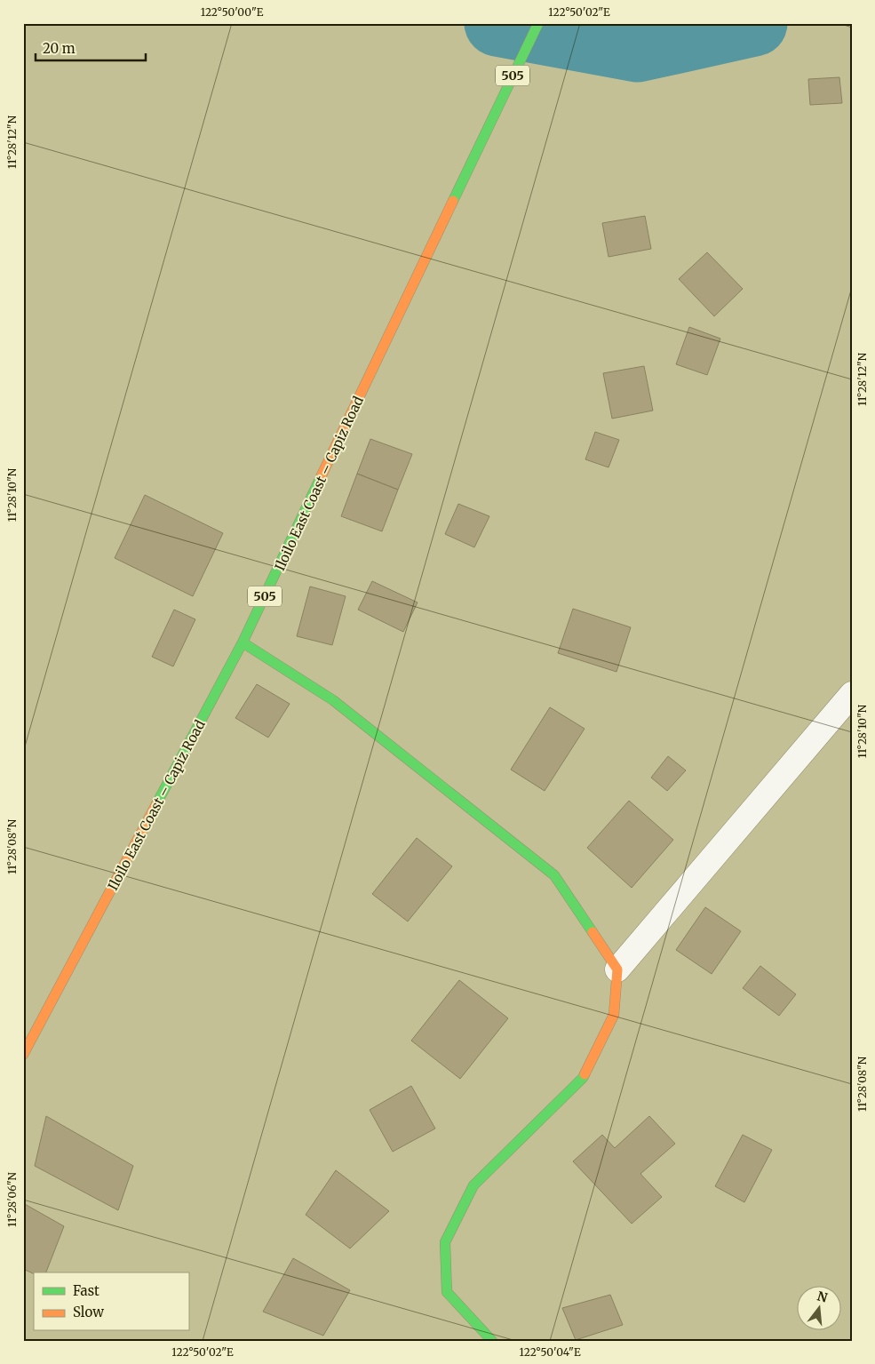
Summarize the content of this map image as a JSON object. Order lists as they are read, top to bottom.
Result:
{
  "streets": {
    "main road": ["505", "Iloilo East Coast – Capiz Road"]
  },
  "legend": ["Fast", "Slow"],
  "scale_bar": "20 m",
  "north": "top",
  "coordinates": [
    "122°50'00\"E",
    "122°50'02\"E",
    "11°28'12\"N",
    "11°28'10\"N",
    "11°28'08\"N",
    "11°28'06\"N",
    "122°50'04\"E"
  ]
}
